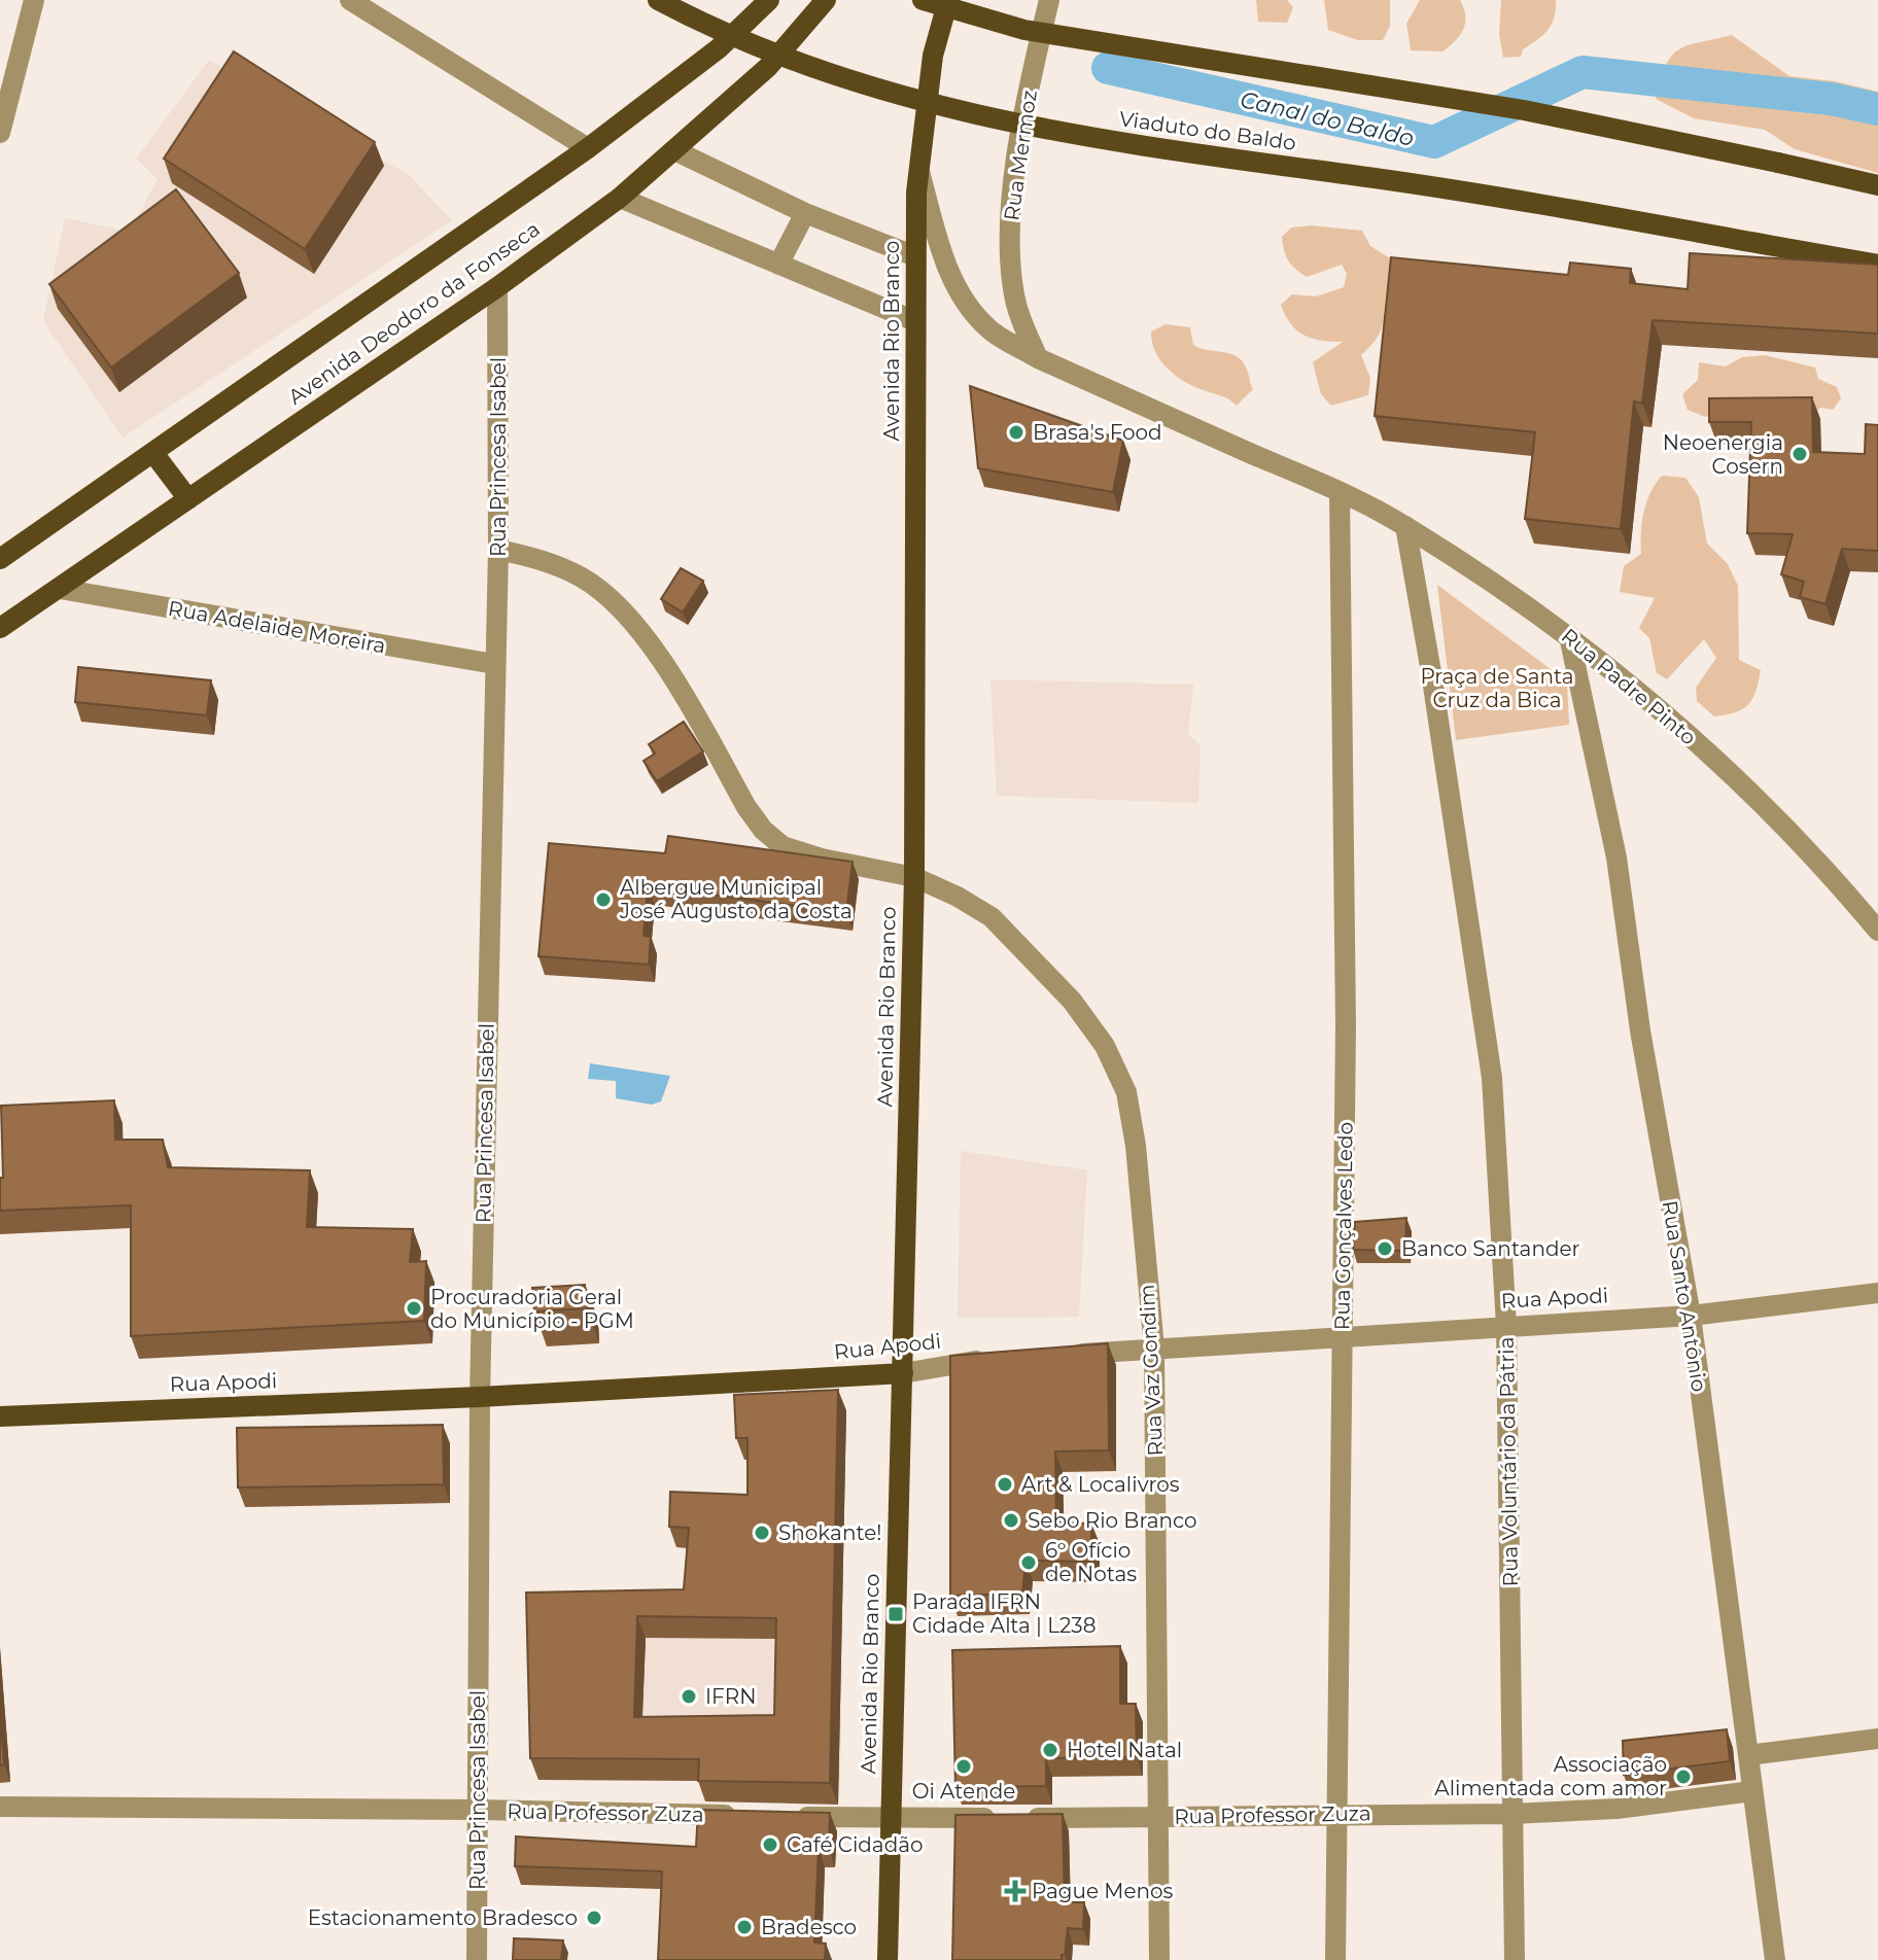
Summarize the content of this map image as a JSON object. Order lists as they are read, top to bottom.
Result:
{
  "streets": {
    "main road": [
      "Viaduto do Baldo",
      "Avenida Deodoro da Fonseca",
      "Avenida Rio Branco",
      "Rua Apodi"
    ],
    "street": [
      "Rua Mermoz",
      "Rua Princesa Isabel",
      "Rua Adelaide Moreira",
      "Rua Padre Pinto",
      "Rua Gonçalves Ledo",
      "Rua Santo Antônio",
      "Rua Vaz Gondim",
      "Rua Voluntário da Pátria",
      "Rua Professor Zuza"
    ]
  },
  "crossings": [
    ["Avenida Deodoro da Fonseca", "Rua Princesa Isabel"],
    ["Avenida Deodoro da Fonseca", "Rua Adelaide Moreira"],
    ["Avenida Rio Branco", "Rua Apodi"],
    ["Avenida Rio Branco", "Rua Vaz Gondim"],
    ["Avenida Rio Branco", "Rua Professor Zuza"],
    ["Rua Princesa Isabel", "Rua Adelaide Moreira"],
    ["Rua Princesa Isabel", "Rua Apodi"],
    ["Rua Princesa Isabel", "Rua Vaz Gondim"],
    ["Rua Princesa Isabel", "Rua Professor Zuza"],
    ["Rua Padre Pinto", "Rua Gonçalves Ledo"],
    ["Rua Padre Pinto", "Rua Santo Antônio"],
    ["Rua Padre Pinto", "Rua Voluntário da Pátria"],
    ["Rua Gonçalves Ledo", "Rua Apodi"],
    ["Rua Gonçalves Ledo", "Rua Professor Zuza"],
    ["Rua Santo Antônio", "Rua Apodi"],
    ["Rua Santo Antônio", "Rua Professor Zuza"],
    ["Rua Apodi", "Rua Vaz Gondim"],
    ["Rua Apodi", "Rua Voluntário da Pátria"],
    ["Rua Vaz Gondim", "Rua Professor Zuza"],
    ["Rua Voluntário da Pátria", "Rua Professor Zuza"]
  ],
  "water": ["Canal do Baldo"],
  "parks": ["Praça de Santa Cruz da Bica"],
  "places": {
    "other": [
      "Brasa's Food",
      "Neoenergia Cosern",
      "Albergue Municipal José Augusto da Costa",
      "Banco Santander",
      "Procuradoria Geral do Município - PGM",
      "Art & Localivros",
      "Sebo Rio Branco",
      "Shokante!",
      "6º Ofício de Notas",
      "IFRN",
      "Hotel Natal",
      "Oi Atende",
      "Associação Alimentada com amor",
      "Café Cidadão",
      "Estacionamento Bradesco",
      "Bradesco"
    ],
    "transit": ["Parada IFRN Cidade Alta | L238"],
    "health": ["Pague Menos"]
  }
}
